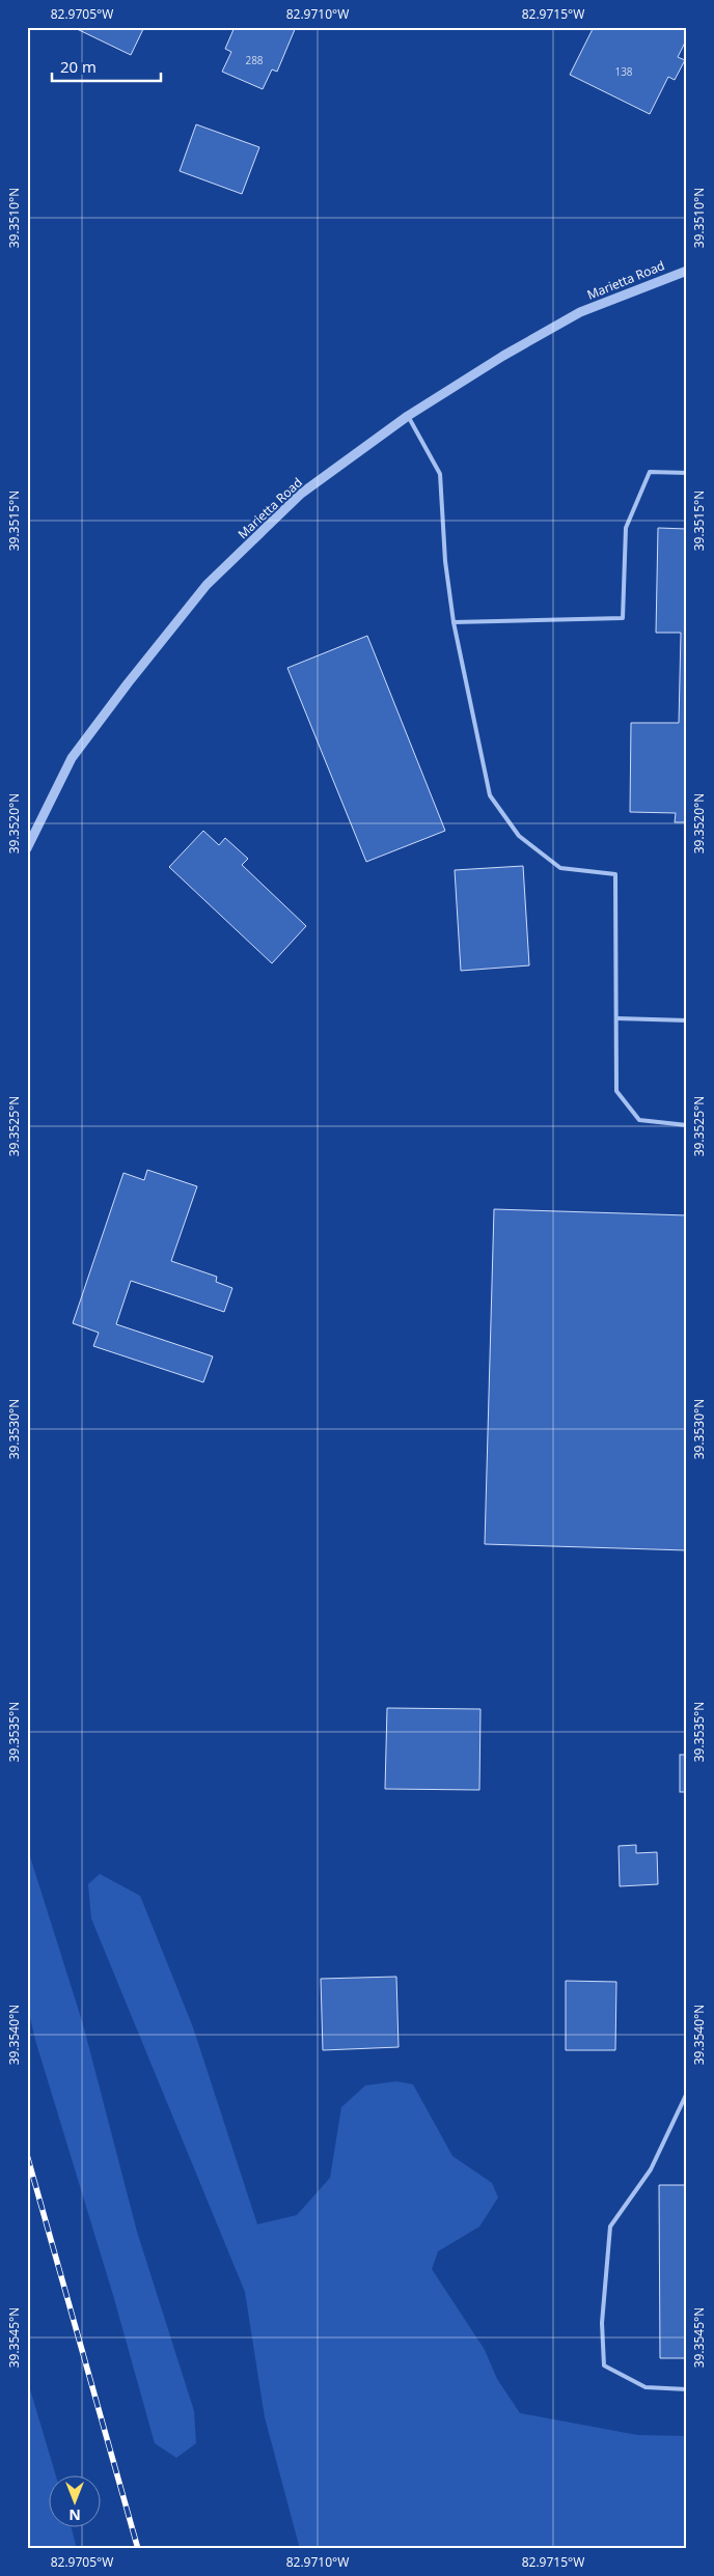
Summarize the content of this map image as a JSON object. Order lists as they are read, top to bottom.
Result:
{
  "streets": {
    "street": ["Marietta Road"]
  },
  "house_numbers": ["288", "138"],
  "scale_bar": "20 m",
  "north": "bottom",
  "coordinates": [
    "82.9705°W",
    "82.9710°W",
    "82.9715°W",
    "39.3510°N",
    "39.3515°N",
    "39.3520°N",
    "39.3525°N",
    "39.3530°N",
    "39.3535°N",
    "39.3540°N",
    "39.3545°N"
  ]
}
